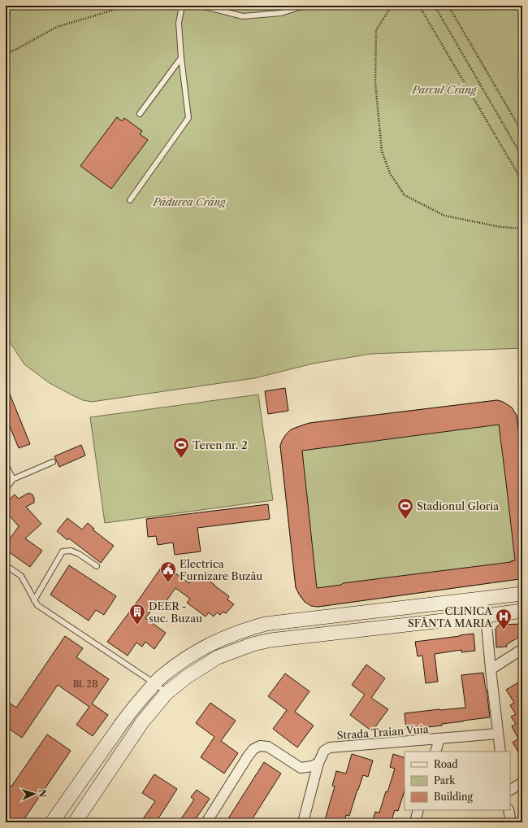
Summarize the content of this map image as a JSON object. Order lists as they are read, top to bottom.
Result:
{
  "streets": {
    "street": ["Strada Traian Vuia"]
  },
  "parks": ["Parcul Crâng", "Pădurea Crâng"],
  "places": {
    "sports": ["Teren nr. 2", "Stadionul Gloria"],
    "public building": ["Electrica Furnizare Buzău"],
    "building": ["DEER - suc. Buzau"],
    "hospital": ["CLINICA SFÂNTA MARIA"]
  },
  "house_numbers": ["Bl. 2B"],
  "legend": ["Road", "Park", "Building"],
  "north": "right"
}
